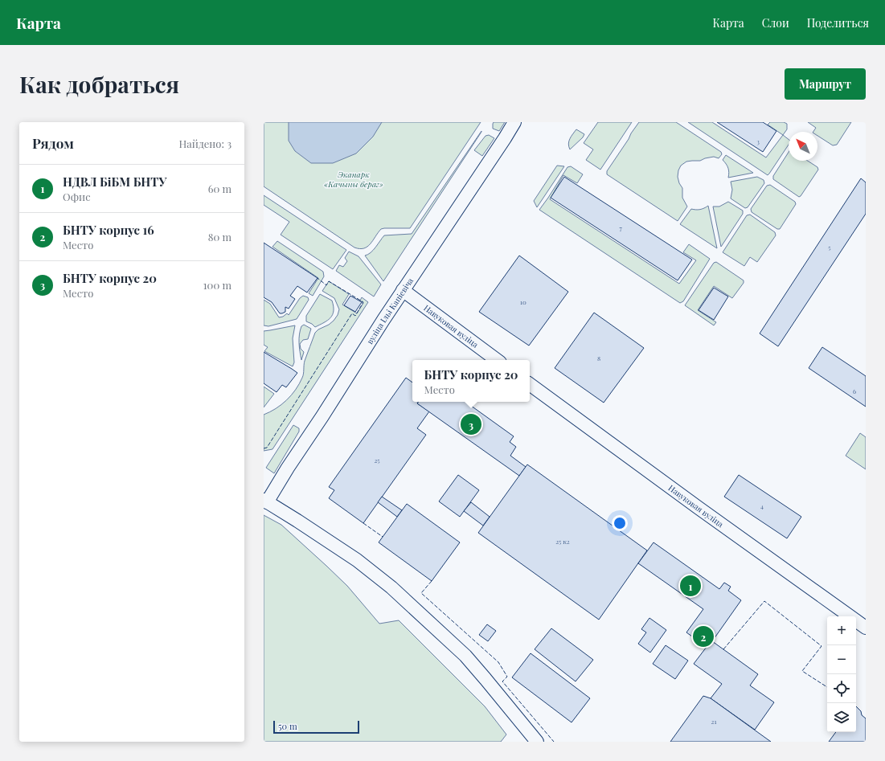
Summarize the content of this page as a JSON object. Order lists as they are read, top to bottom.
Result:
{
  "streets": {
    "street": ["вуліца Ільі Капіевіча", "Навуковая вуліца"]
  },
  "crossings": [
    ["вуліца Ільі Капіевіча", "Навуковая вуліца"]
  ],
  "parks": ["Экапарк «Качыны бераг»"],
  "house_numbers": [
    "3",
    "7",
    "5",
    "10",
    "8",
    "6",
    "25",
    "4",
    "25 к2",
    "21"
  ],
  "scale_bar": "50 m",
  "north": "top left",
  "page": {
    "header": "Карта",
    "nav": ["Карта", "Слои", "Поделиться"],
    "buttons": "Маршрут",
    "title": "Как добраться",
    "heading": ["Рядом", "Найдено: 3"],
    "list": [
      {
        "mark": "1",
        "name": "НДВЛ БіБМ БНТУ",
        "note": "Офис",
        "value": "60 m"
      },
      {
        "mark": "2",
        "name": "БНТУ корпус 16",
        "note": "Место",
        "value": "80 m"
      },
      {
        "mark": "3",
        "name": "БНТУ корпус 20",
        "note": "Место",
        "value": "100 m"
      }
    ],
    "popup": ["БНТУ корпус 20", "Место"],
    "pins": ["3", "1", "2"],
    "map_buttons": ["+", "−"],
    "scale": "50 m"
  }
}
